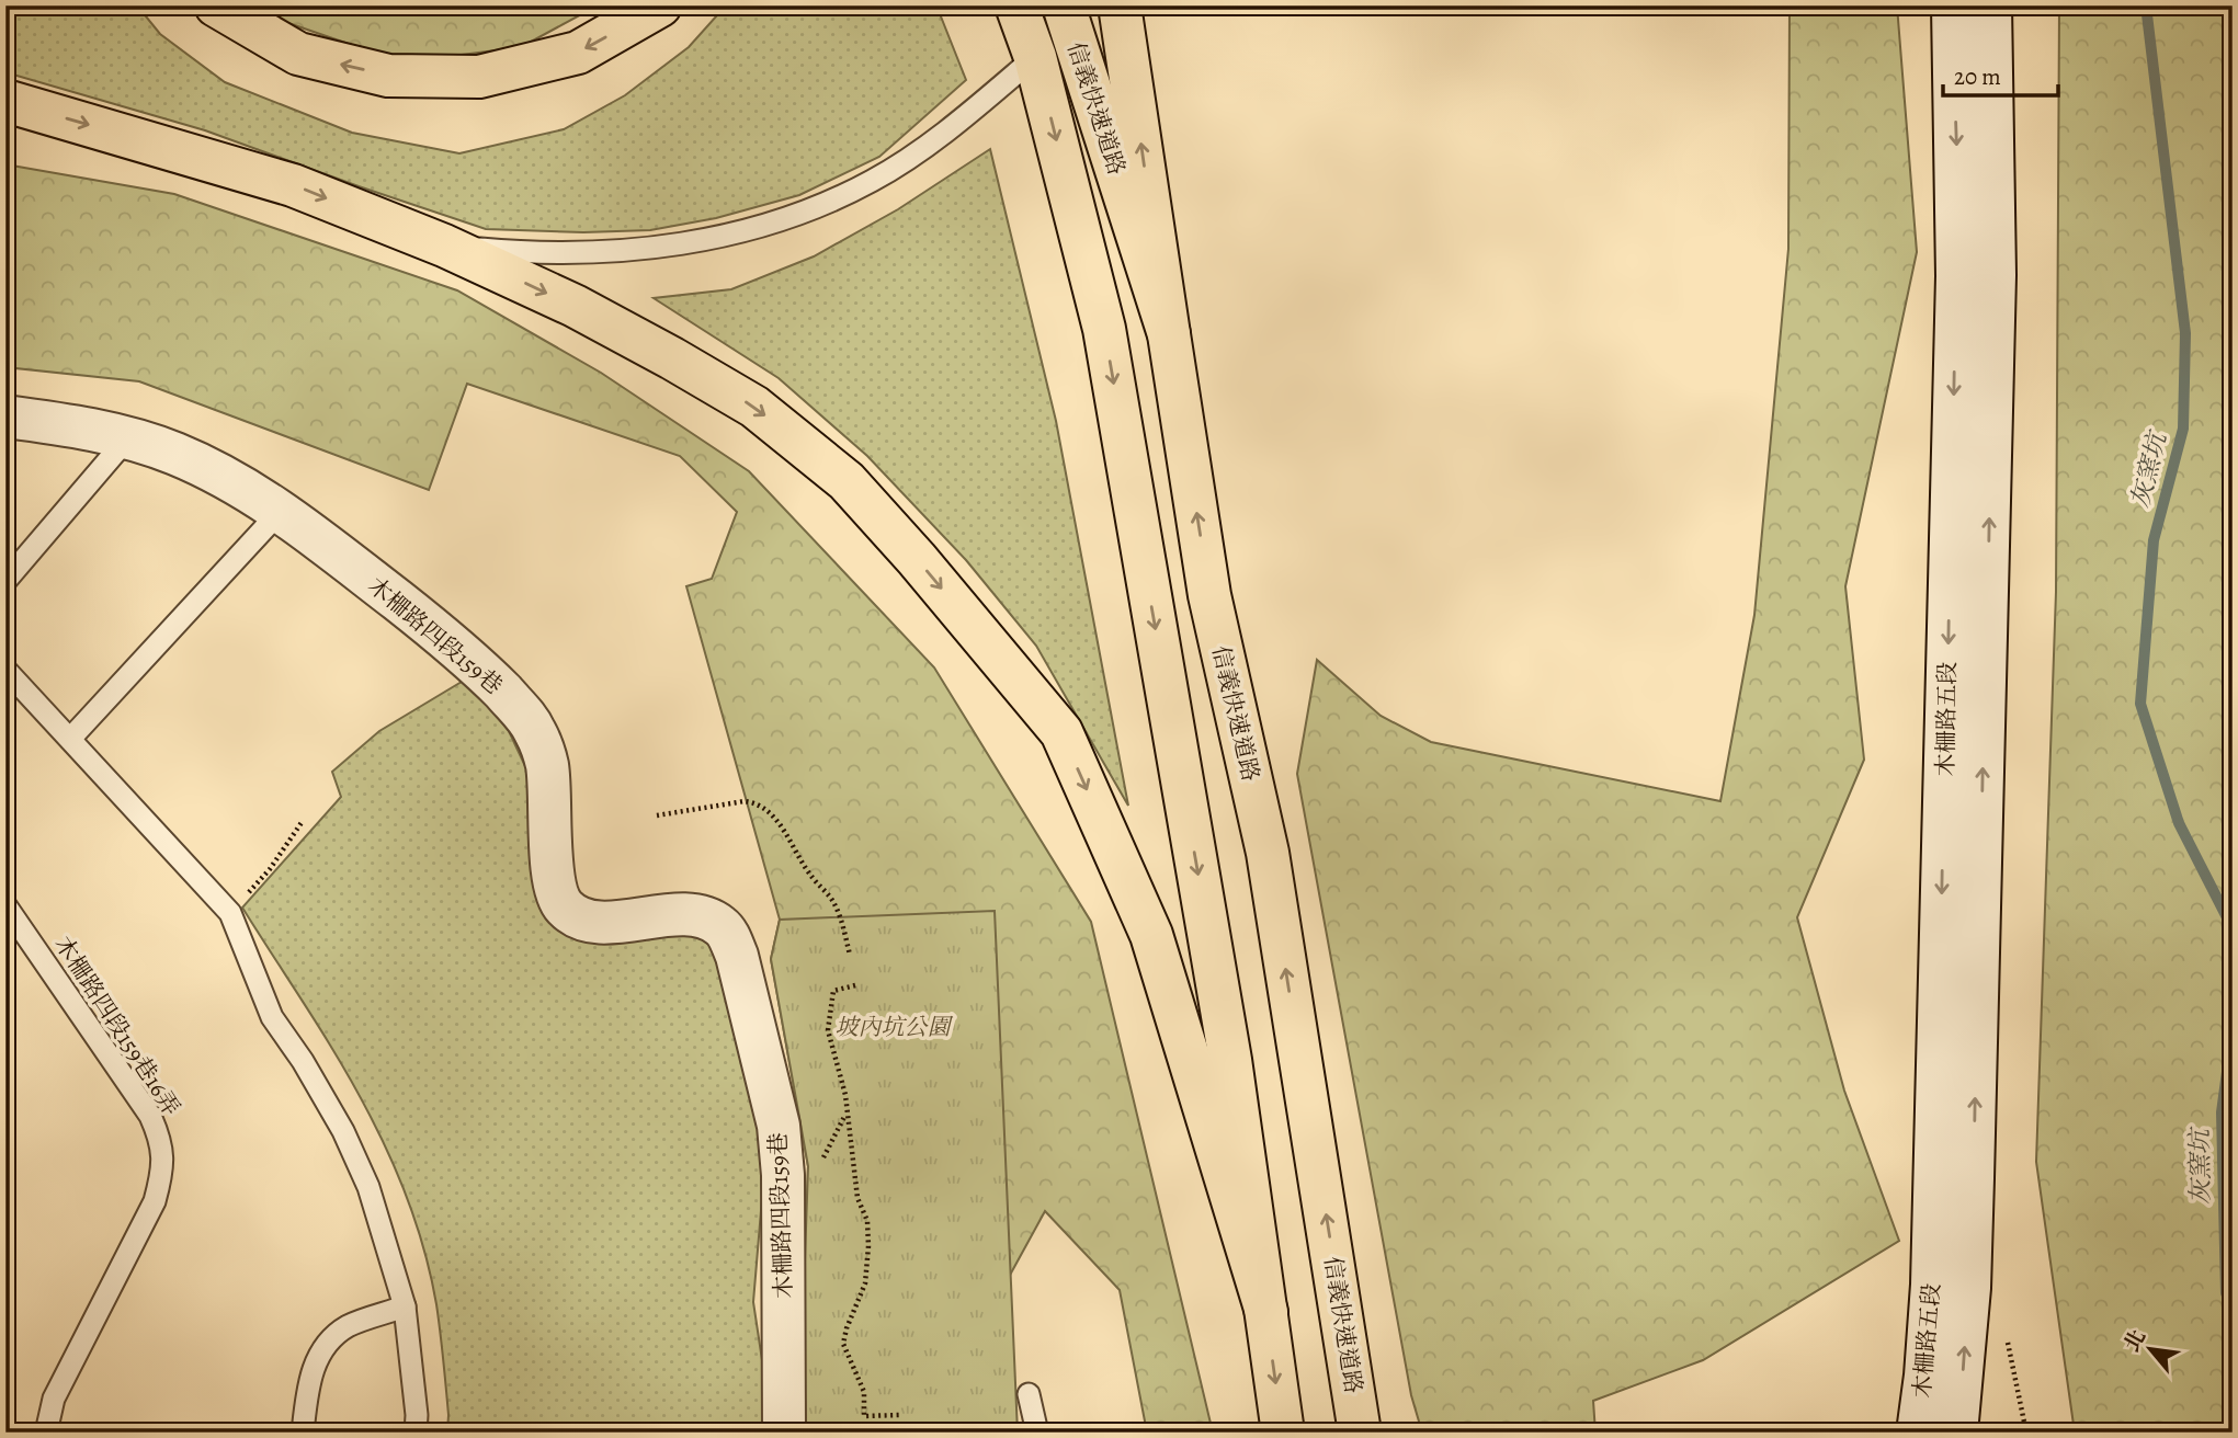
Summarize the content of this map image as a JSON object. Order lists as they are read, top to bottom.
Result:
{
  "streets": {
    "highway": ["信義快速道路"],
    "main road": ["木柵路四段159巷", "木柵路五段"],
    "lane": ["木柵路四段159巷16弄"]
  },
  "water": ["灰窯坑"],
  "parks": ["坡內坑公園"],
  "scale_bar": "20 m",
  "north": "top left"
}
